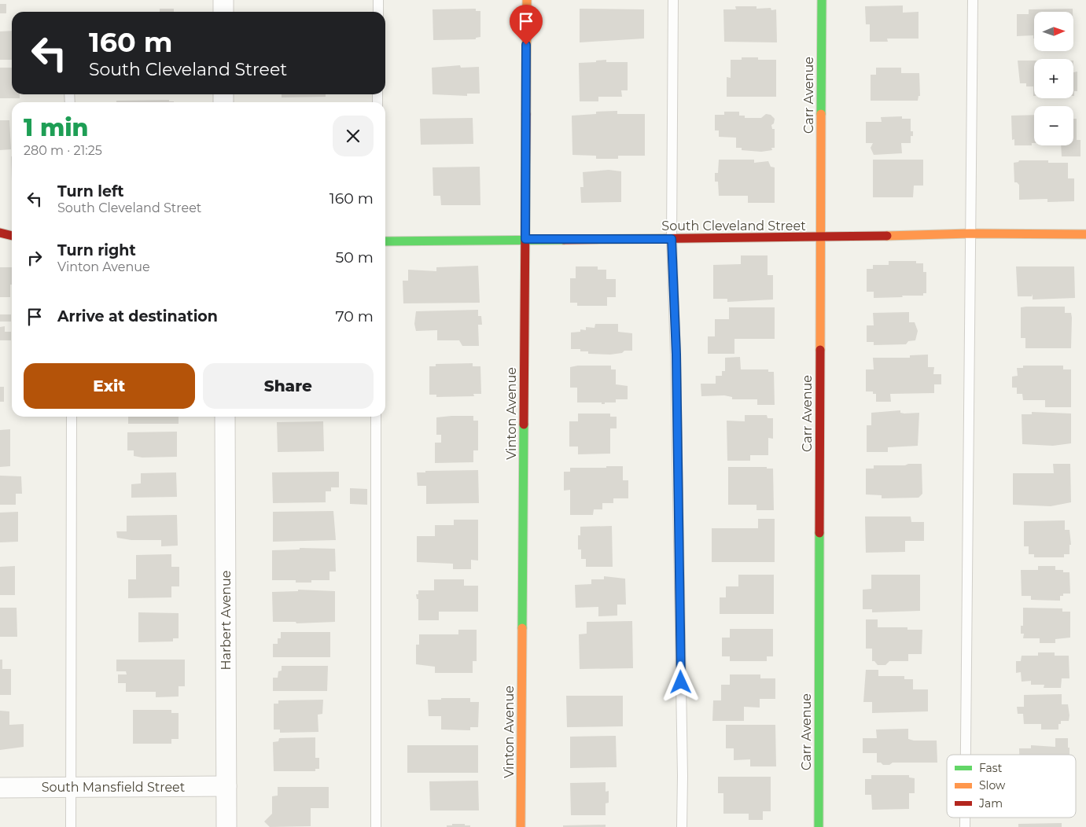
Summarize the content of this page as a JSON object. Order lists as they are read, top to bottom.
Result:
{
  "streets": {
    "street": [
      "Carr Avenue",
      "South Cleveland Street",
      "Vinton Avenue",
      "Harbert Avenue",
      "South Mansfield Street"
    ]
  },
  "crossings": [
    ["Carr Avenue", "South Cleveland Street"],
    ["South Cleveland Street", "Vinton Avenue"],
    ["Harbert Avenue", "South Mansfield Street"]
  ],
  "legend": ["Fast", "Slow", "Jam"],
  "north": "right",
  "page": {
    "map_buttons": ["+", "−"],
    "turn": ["160 m", "South Cleveland Street"],
    "heading": ["1 min", "280 m · 21:25"],
    "list": [
      {
        "name": "Turn left",
        "note": "South Cleveland Street",
        "value": "160 m"
      },
      {
        "name": "Turn right",
        "note": "Vinton Avenue",
        "value": "50 m"
      },
      {
        "name": "Arrive at destination",
        "value": "70 m"
      }
    ],
    "buttons": ["Exit", "Share"]
  }
}
